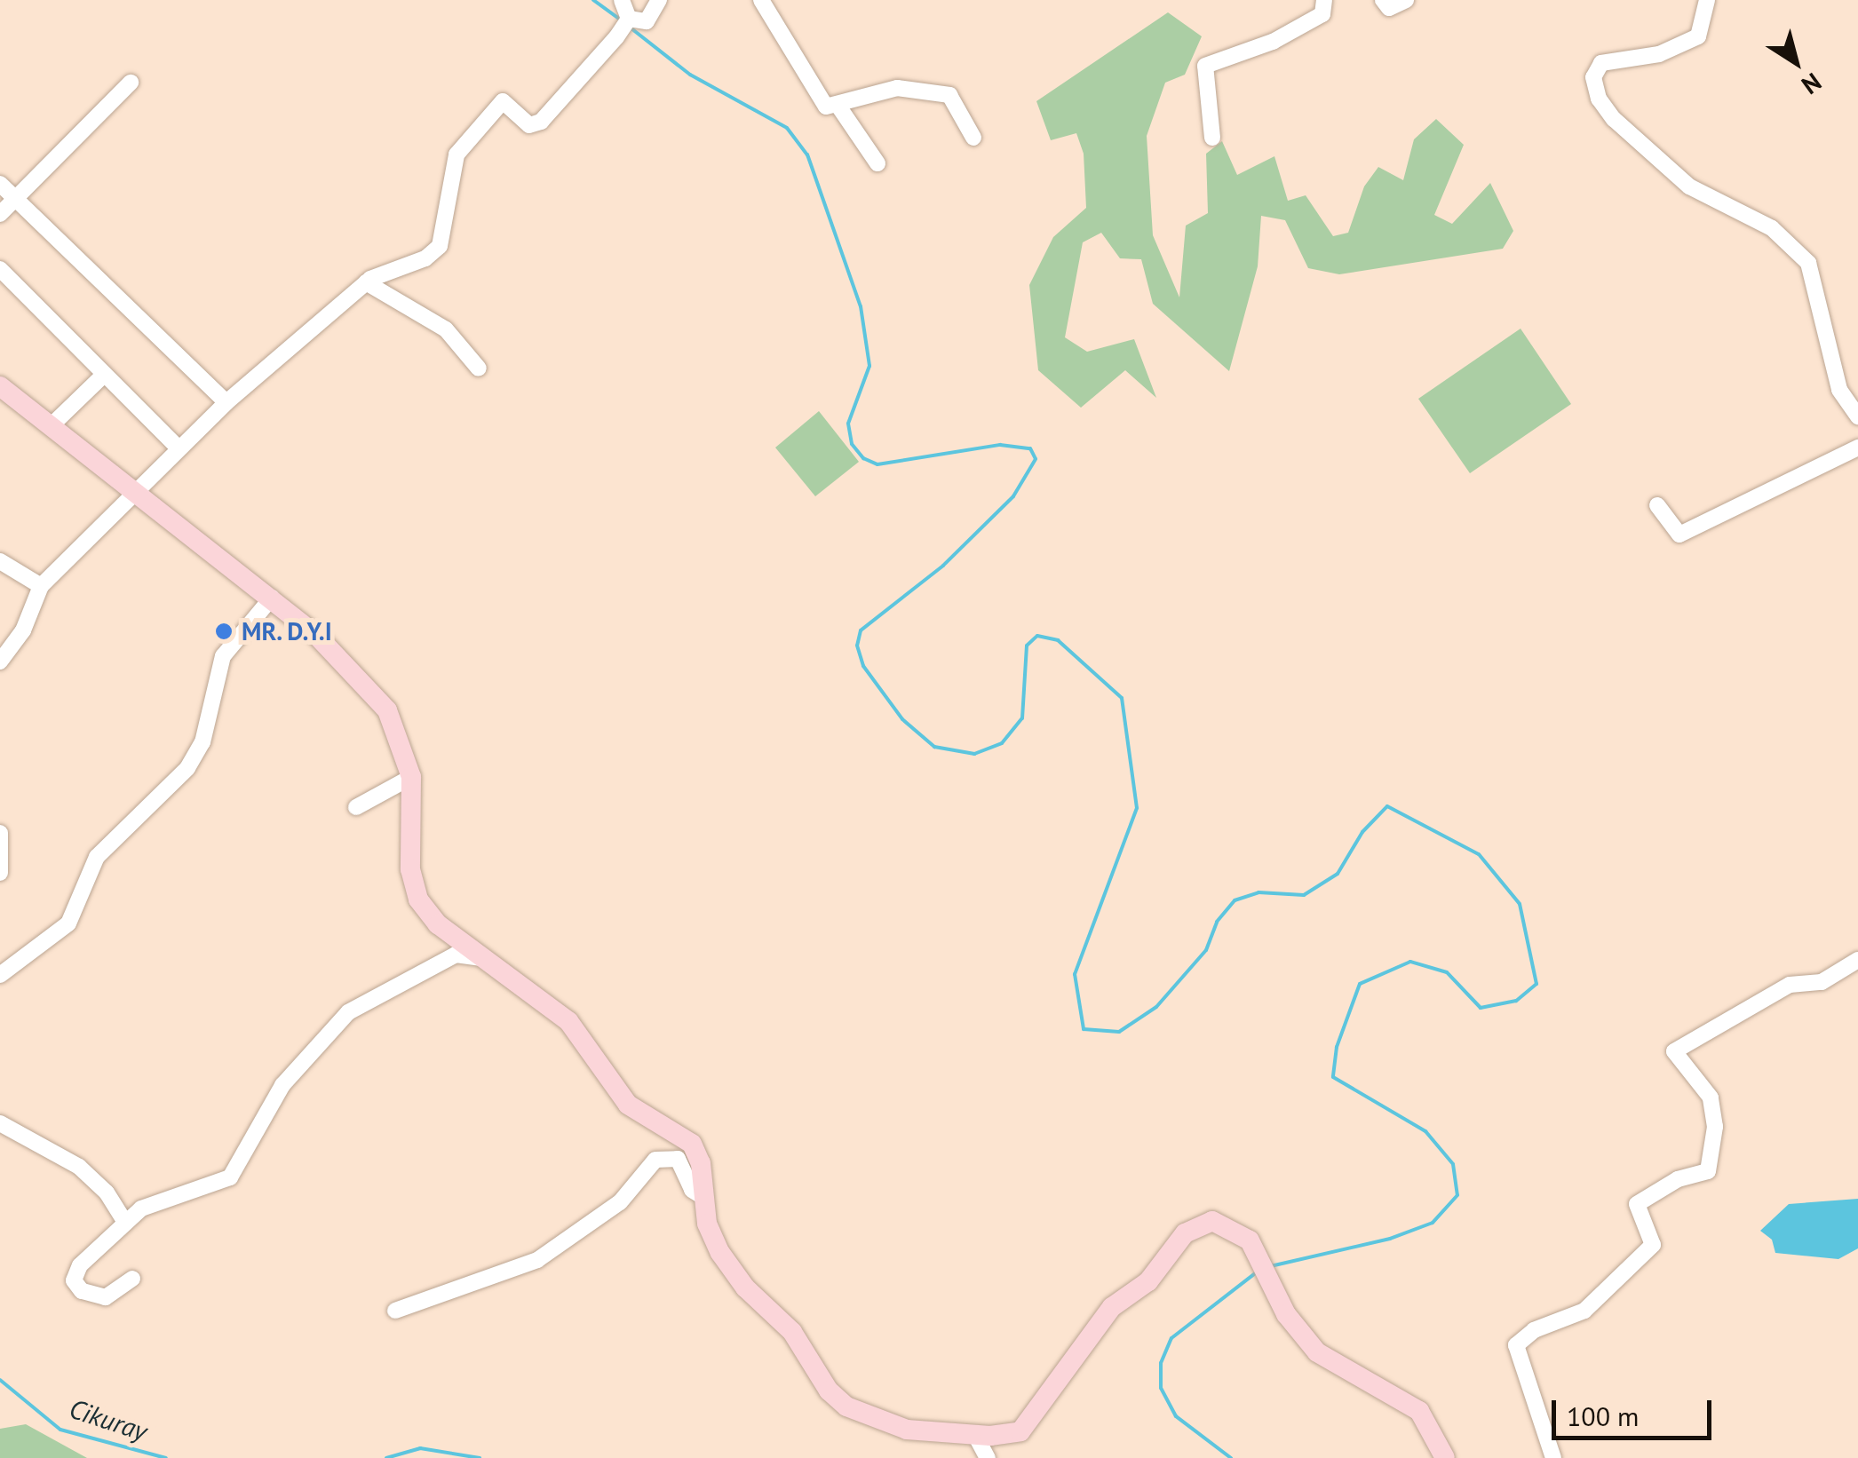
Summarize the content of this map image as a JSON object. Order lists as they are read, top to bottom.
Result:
{
  "water": ["Cikuray"],
  "places": ["MR. D.Y.I"],
  "scale_bar": "100 m",
  "north": "bottom right"
}
